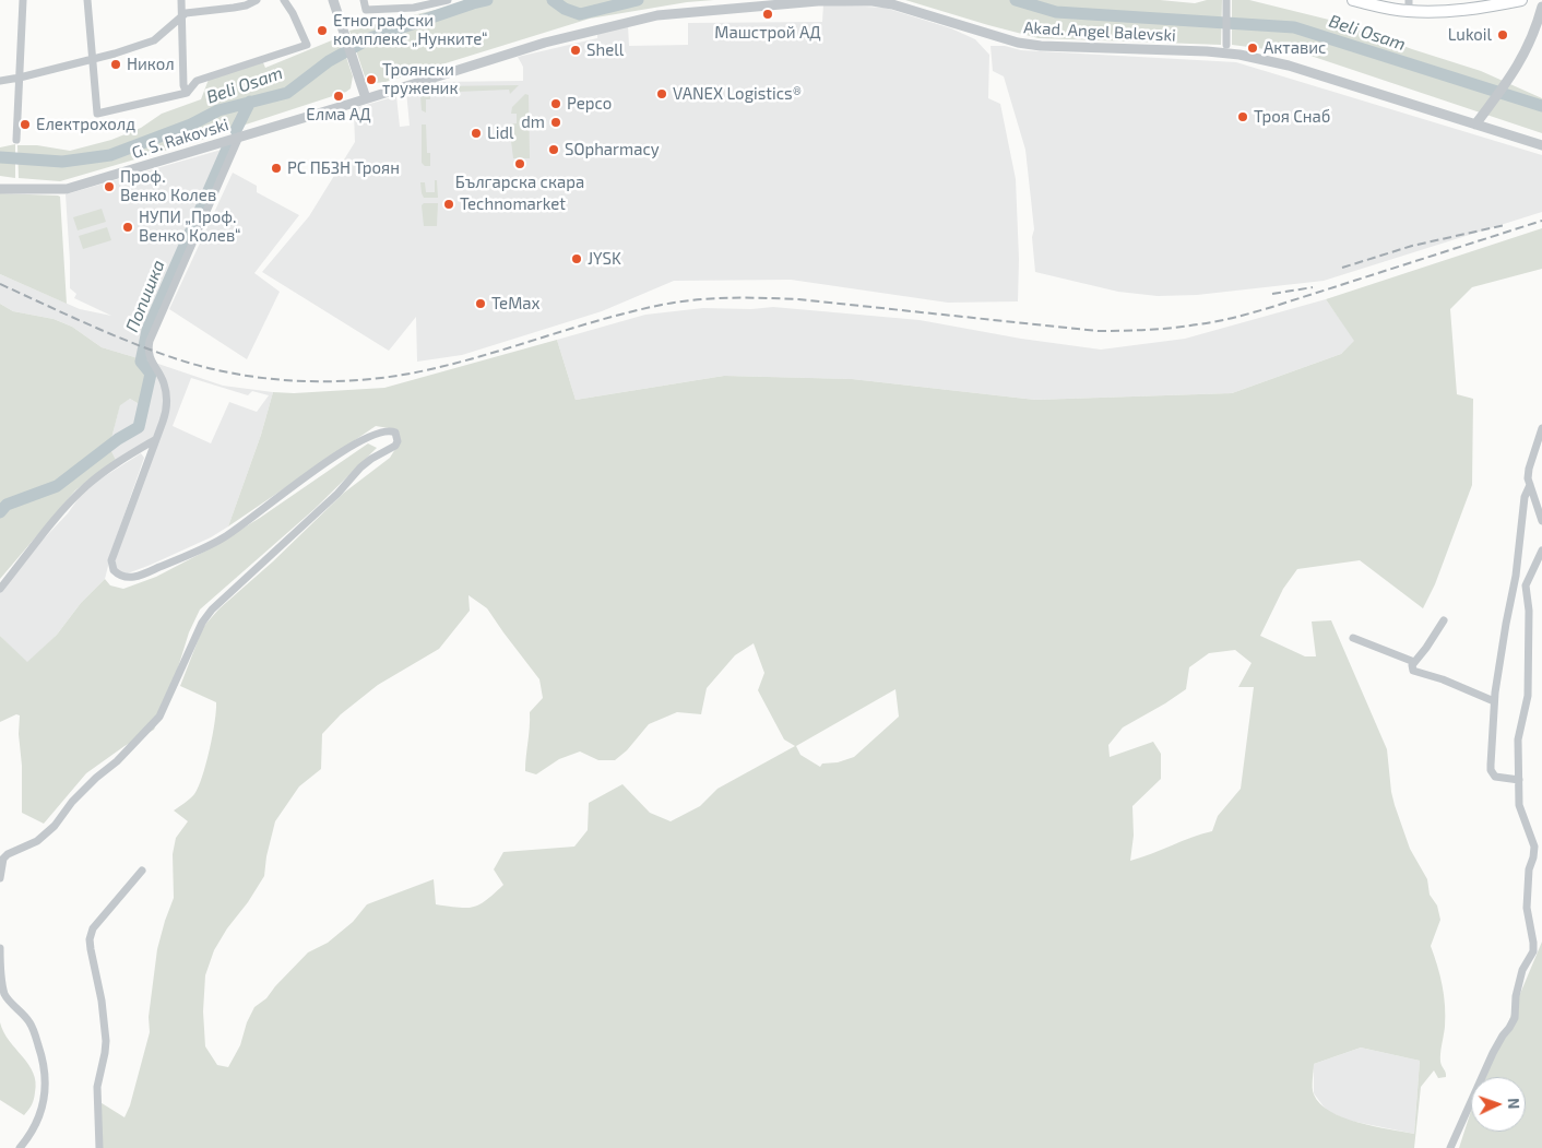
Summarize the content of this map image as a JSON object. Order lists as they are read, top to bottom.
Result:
{
  "streets": {
    "street": ["Akad. Angel Balevski", "G. S. Rakovski"]
  },
  "crossings": [
    ["Akad. Angel Balevski", "G. S. Rakovski"]
  ],
  "water": ["Beli Osam", "Попишка"],
  "places": [
    "Машстрой АД",
    "Етнографски комплекс „Нунките“",
    "Lukoil",
    "Актавис",
    "Shell",
    "Никол",
    "Троянски труженик",
    "VANEX Logistics®",
    "Елма АД",
    "Pepco",
    "Троя Снаб",
    "dm",
    "Електрохолд",
    "Lidl",
    "SOpharmacy",
    "Българска скара",
    "РС ПБЗН Троян",
    "Проф. Венко Колев",
    "Technomarket",
    "НУПИ „Проф. Венко Колев“",
    "JYSK",
    "ТеМах"
  ],
  "north": "right"
}
